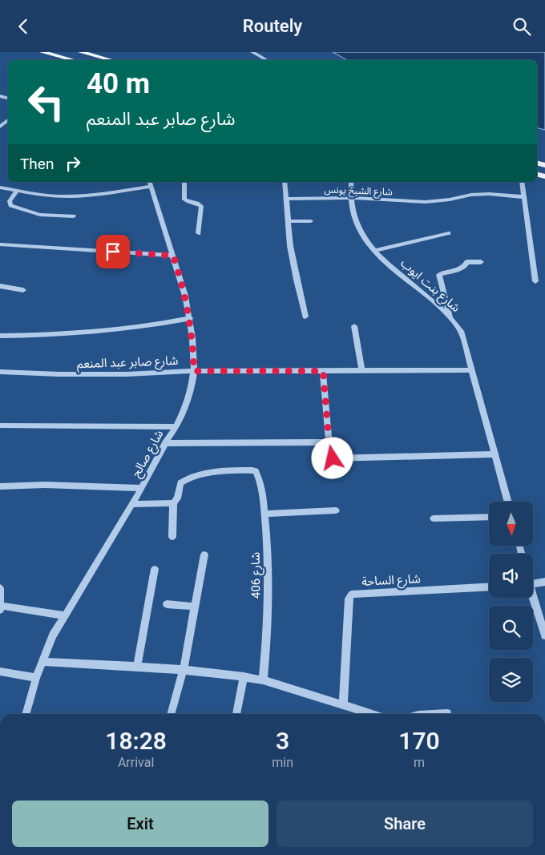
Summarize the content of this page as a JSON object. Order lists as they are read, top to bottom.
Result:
{
  "streets": {
    "street": [
      "شارع الشيخ يونس",
      "شارع بنت ايوب",
      "شارع صابر عبد المنعم",
      "شارع صالح",
      "شارع 406",
      "شارع الساحة"
    ]
  },
  "crossings": [
    ["شارع الشيخ يونس", "شارع بنت ايوب"],
    ["شارع بنت ايوب", "شارع صابر عبد المنعم"],
    ["شارع صابر عبد المنعم", "شارع صالح"]
  ],
  "north": "bottom",
  "page": {
    "header": "Routely",
    "turn": ["40 m", "شارع صابر عبد المنعم"],
    "then": "Then",
    "eta": [
      "18:28",
      "Arrival",
      "3",
      "min",
      "170",
      "m"
    ],
    "buttons": ["Exit", "Share"]
  }
}
